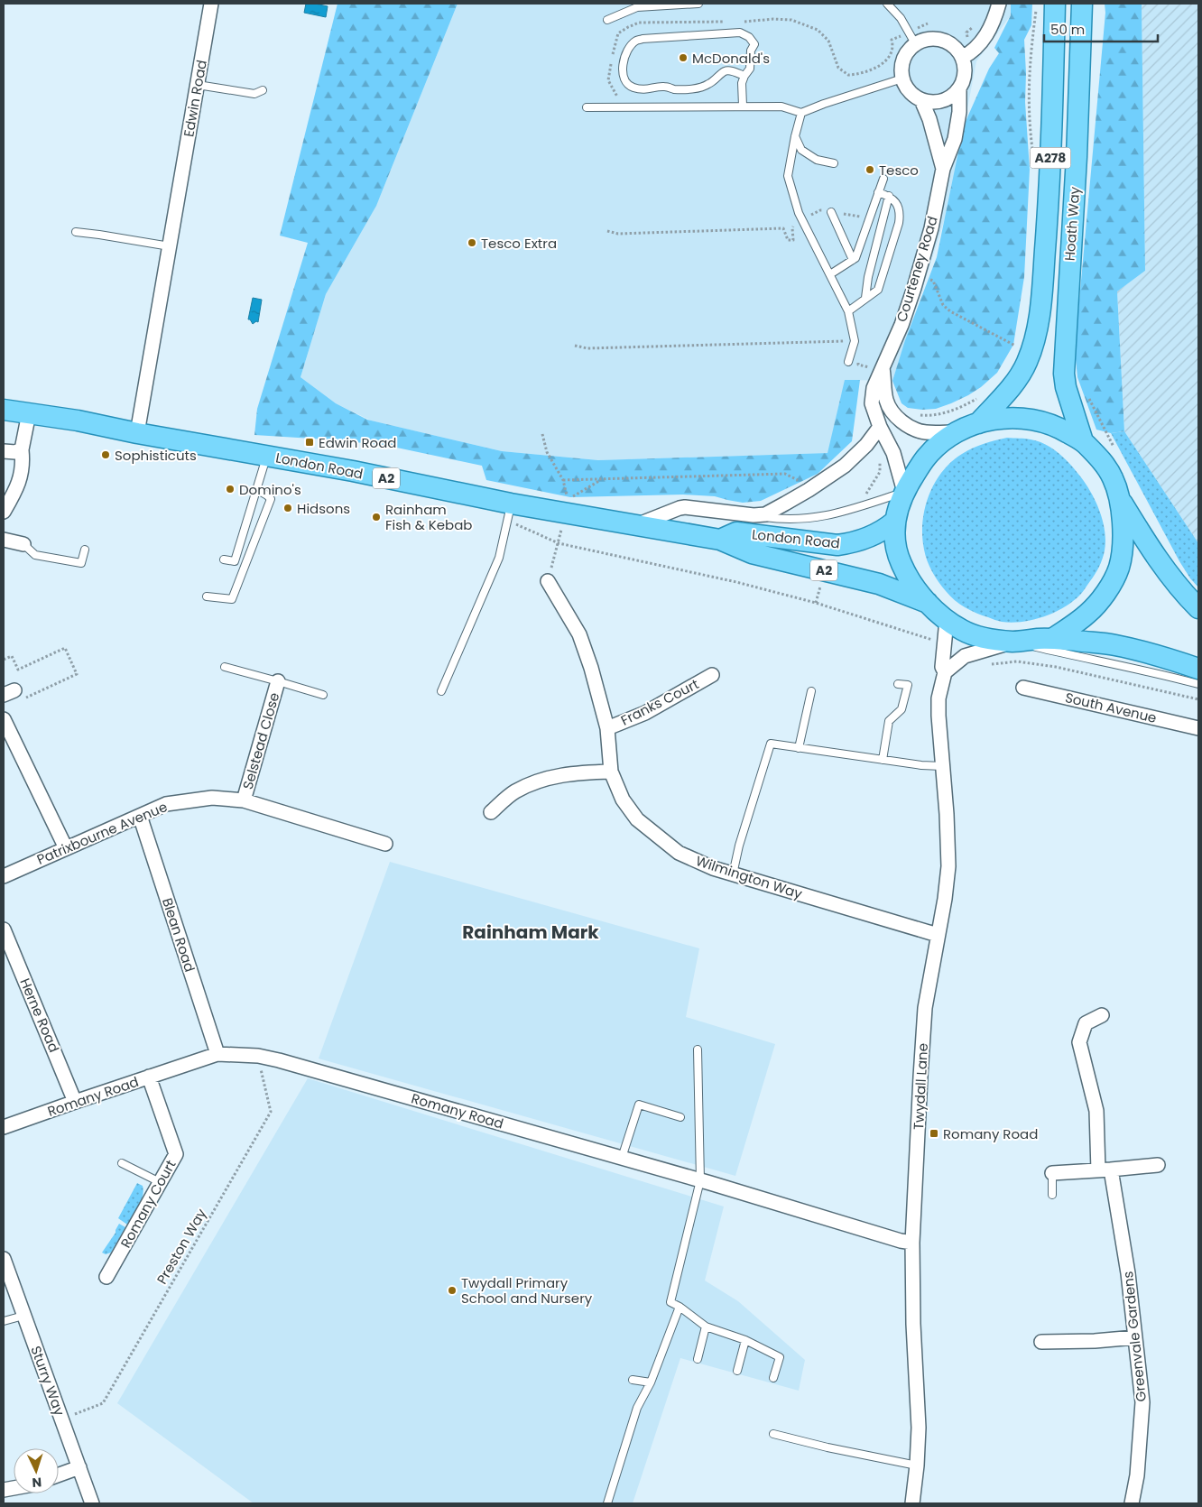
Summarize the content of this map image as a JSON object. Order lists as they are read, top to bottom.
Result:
{
  "streets": {
    "main road": [
      "A278",
      "Hoath Way",
      "London Road",
      "A2"
    ],
    "street": [
      "Edwin Road",
      "Courteney Road",
      "Franks Court",
      "South Avenue",
      "Selstead Close",
      "Patrixbourne Avenue",
      "Wilmington Way",
      "Blean Road",
      "Herne Road",
      "Twydall Lane",
      "Romany Road",
      "Romany Court",
      "Greenvale Gardens",
      "Sturry Way"
    ],
    "path": ["Preston Way"]
  },
  "crossings": [
    ["Edwin Road", "London Road"],
    ["Courteney Road", "London Road"],
    ["Franks Court", "Wilmington Way"],
    ["Selstead Close", "Patrixbourne Avenue"],
    ["Patrixbourne Avenue", "Blean Road"],
    ["Wilmington Way", "Twydall Lane"],
    ["Blean Road", "Romany Road"],
    ["Herne Road", "Romany Road"],
    ["Twydall Lane", "Romany Road"],
    ["Romany Road", "Romany Court"],
    ["Romany Road", "Preston Way"],
    ["Preston Way", "Sturry Way"]
  ],
  "districts": ["Rainham Mark"],
  "places": {
    "other": [
      "McDonald's",
      "Tesco",
      "Tesco Extra",
      "Sophisticuts",
      "Domino's",
      "Hidsons",
      "Rainham Fish & Kebab",
      "Twydall Primary School and Nursery"
    ],
    "transit": ["Edwin Road", "Romany Road"]
  },
  "scale_bar": "50 m",
  "north": "bottom"
}
